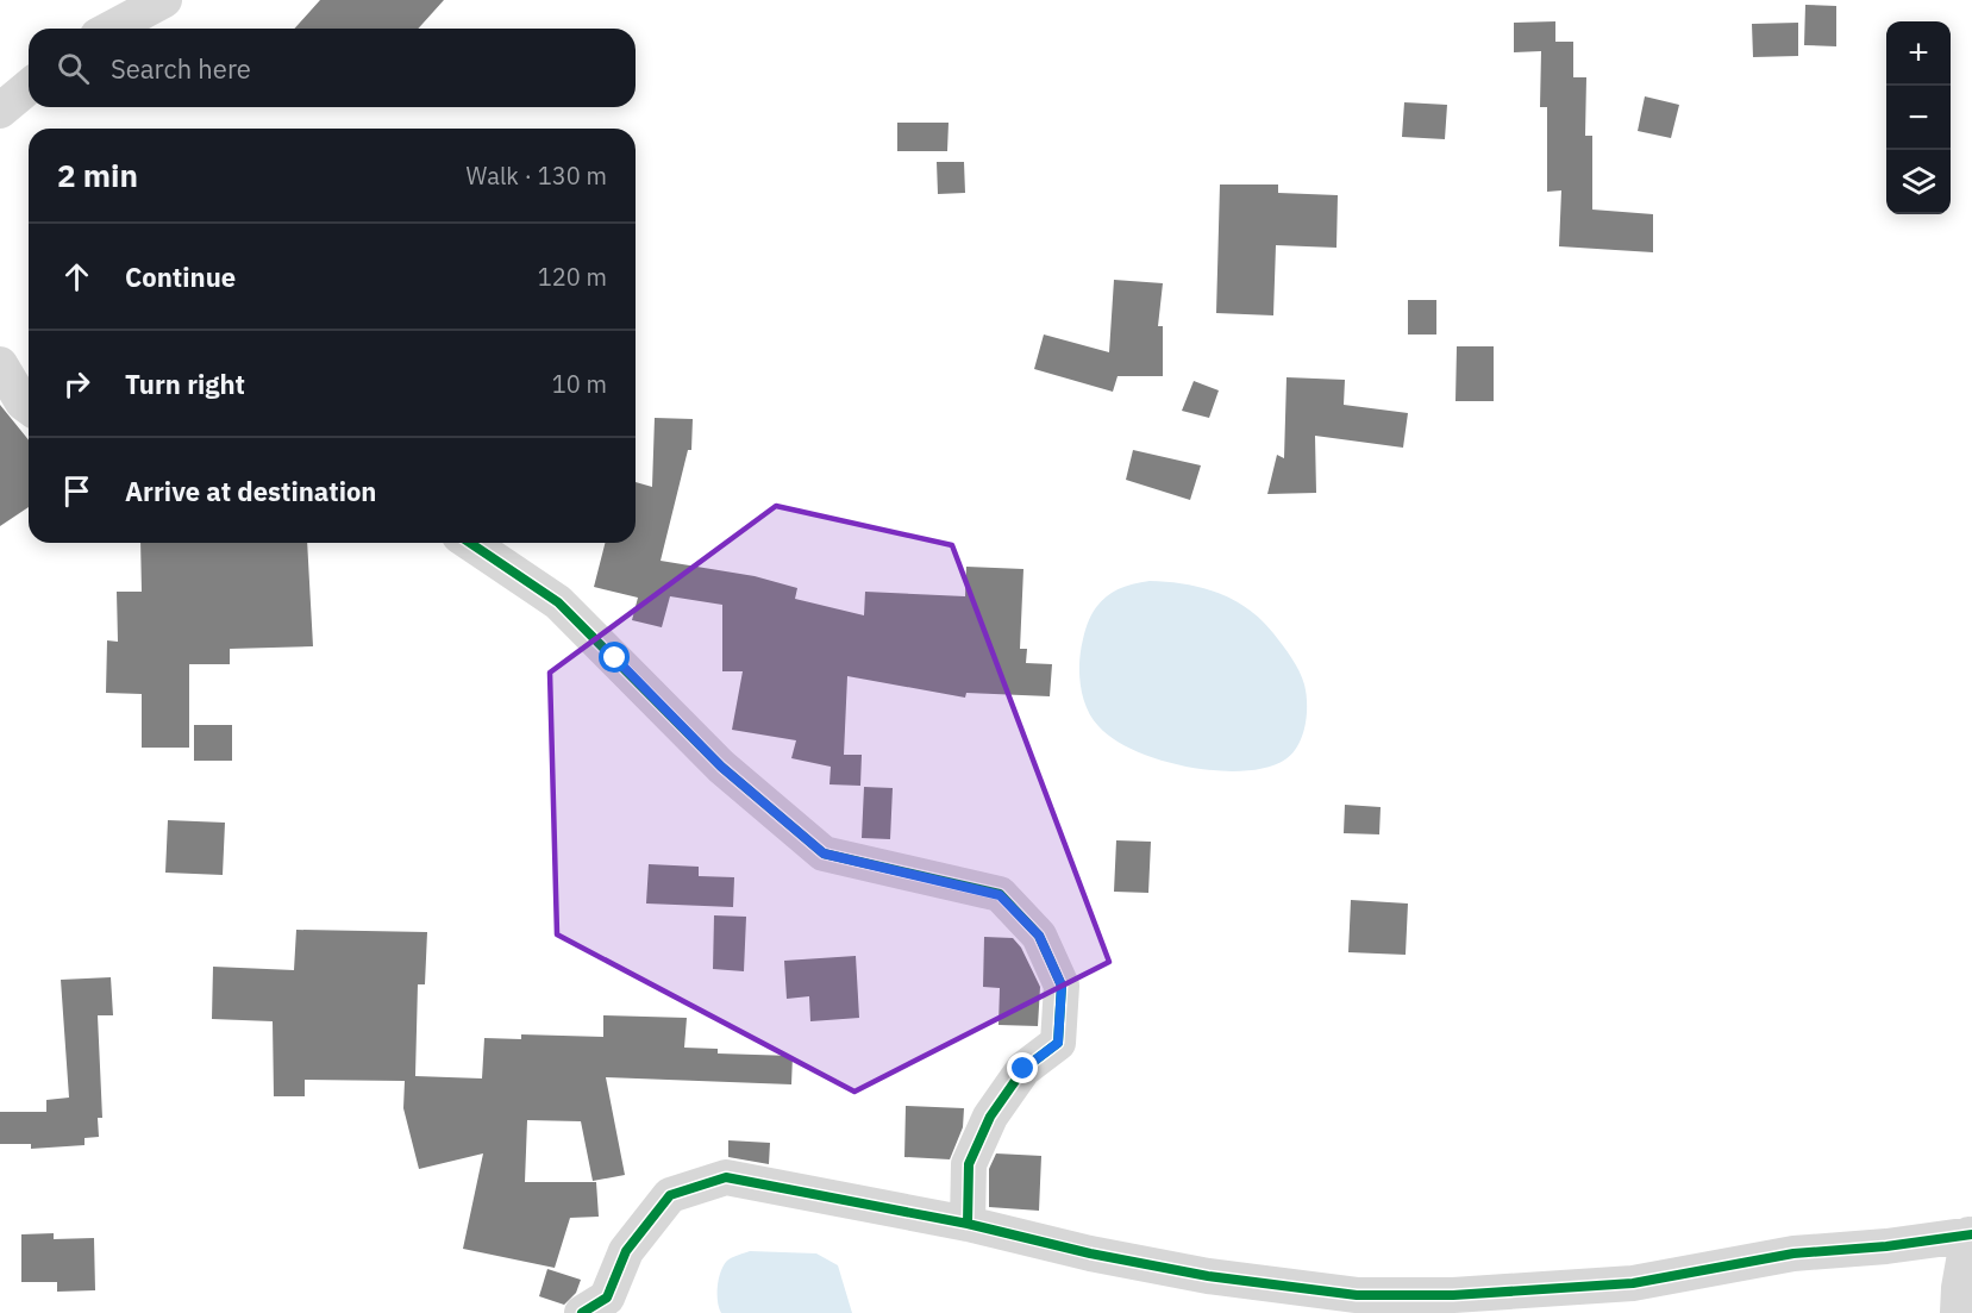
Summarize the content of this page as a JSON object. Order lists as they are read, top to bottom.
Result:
{
  "page": {
    "map_buttons": ["+", "−"],
    "search": "Search here",
    "heading": ["2 min", "Walk · 130 m"],
    "list": [
      ["Continue", "120 m"],
      ["Turn right", "10 m"],
      "Arrive at destination"
    ]
  }
}
